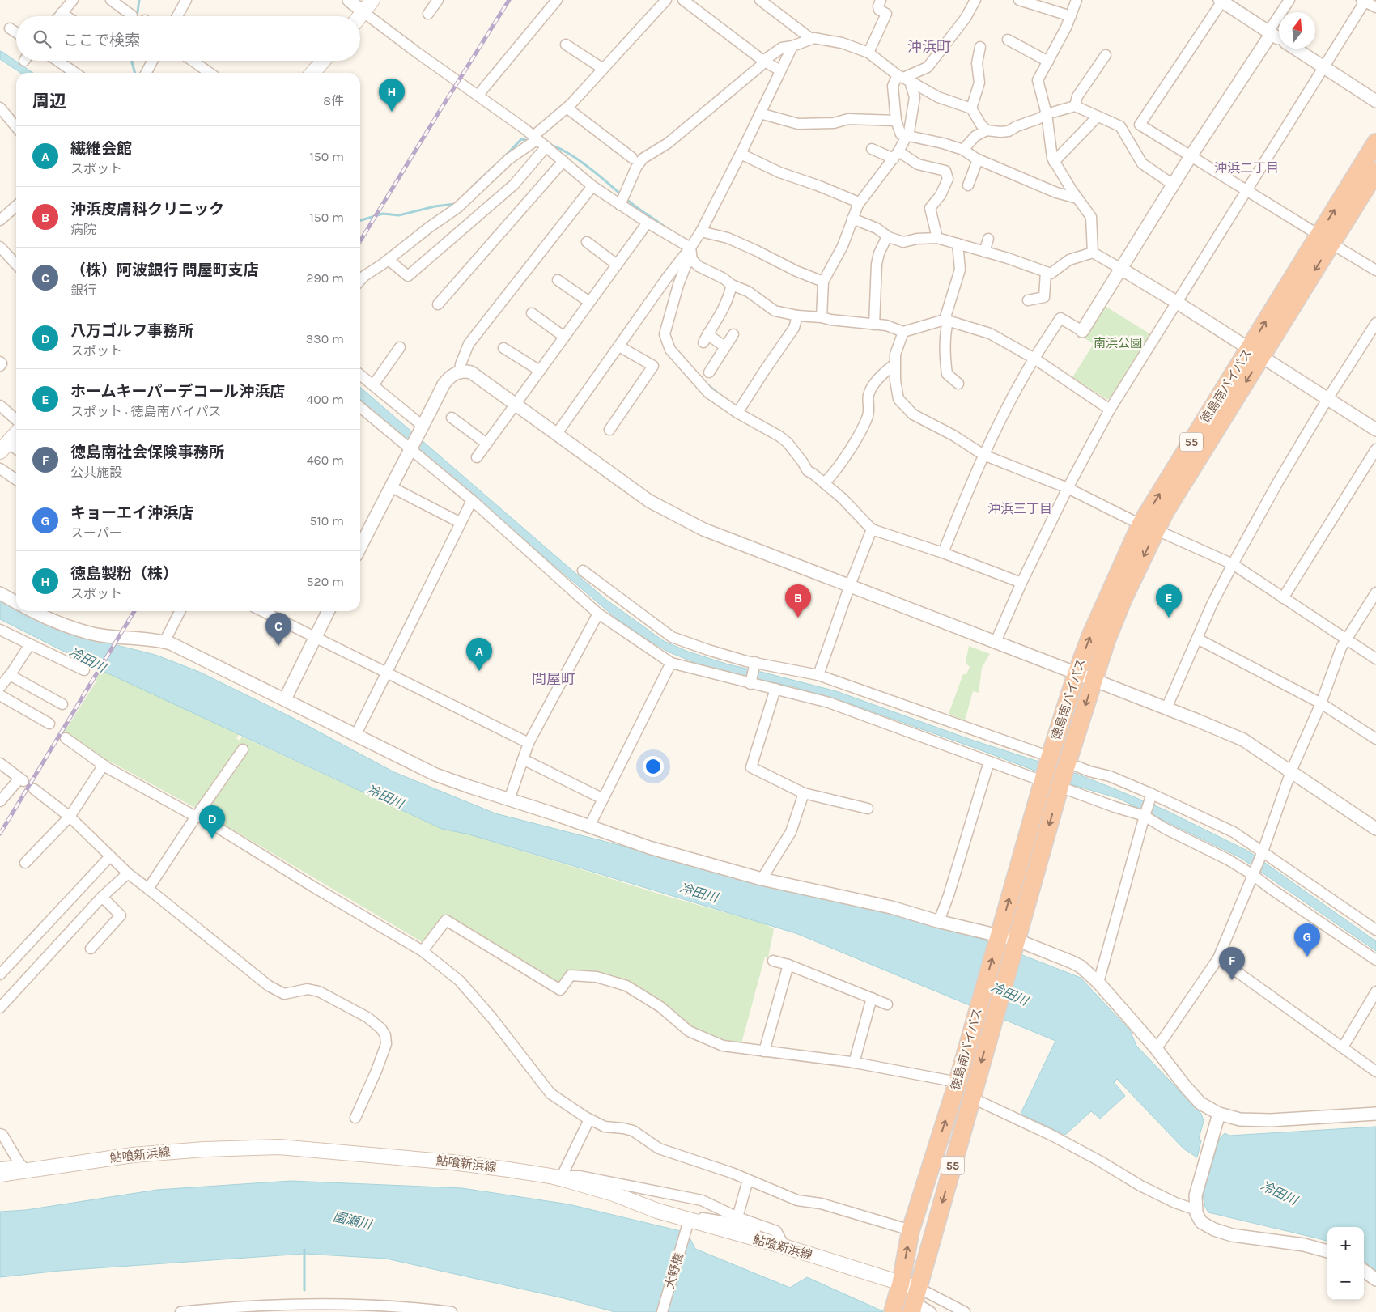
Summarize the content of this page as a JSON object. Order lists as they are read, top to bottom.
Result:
{
  "streets": {
    "highway": ["徳島南バイパス", "55"],
    "main road": ["鮎喰新浜線"],
    "street": ["大野橋"]
  },
  "crossings": [
    ["徳島南バイパス", "鮎喰新浜線"],
    ["鮎喰新浜線", "大野橋"]
  ],
  "districts": [
    "沖浜町",
    "沖浜二丁目",
    "沖浜三丁目",
    "問屋町"
  ],
  "water": ["冷田川", "園瀬川"],
  "parks": ["南浜公園"],
  "north": "top",
  "page": {
    "search": "ここで検索",
    "heading": ["周辺", "8件"],
    "pins": [
      "H",
      "B",
      "E",
      "C",
      "A",
      "D",
      "G",
      "F"
    ],
    "list": [
      {
        "mark": "A",
        "name": "繊維会館",
        "note": "スポット",
        "value": "150 m"
      },
      {
        "mark": "B",
        "name": "沖浜皮膚科クリニック",
        "note": "病院",
        "value": "150 m"
      },
      {
        "mark": "C",
        "name": "（株）阿波銀行 問屋町支店",
        "note": "銀行",
        "value": "290 m"
      },
      {
        "mark": "D",
        "name": "八万ゴルフ事務所",
        "note": "スポット",
        "value": "330 m"
      },
      {
        "mark": "E",
        "name": "ホームキーパーデコール沖浜店",
        "note": "スポット · 徳島南バイパス",
        "value": "400 m"
      },
      {
        "mark": "F",
        "name": "徳島南社会保険事務所",
        "note": "公共施設",
        "value": "460 m"
      },
      {
        "mark": "G",
        "name": "キョーエイ沖浜店",
        "note": "スーパー",
        "value": "510 m"
      },
      {
        "mark": "H",
        "name": "徳島製粉（株）",
        "note": "スポット",
        "value": "520 m"
      }
    ],
    "map_buttons": ["+", "−"]
  }
}
